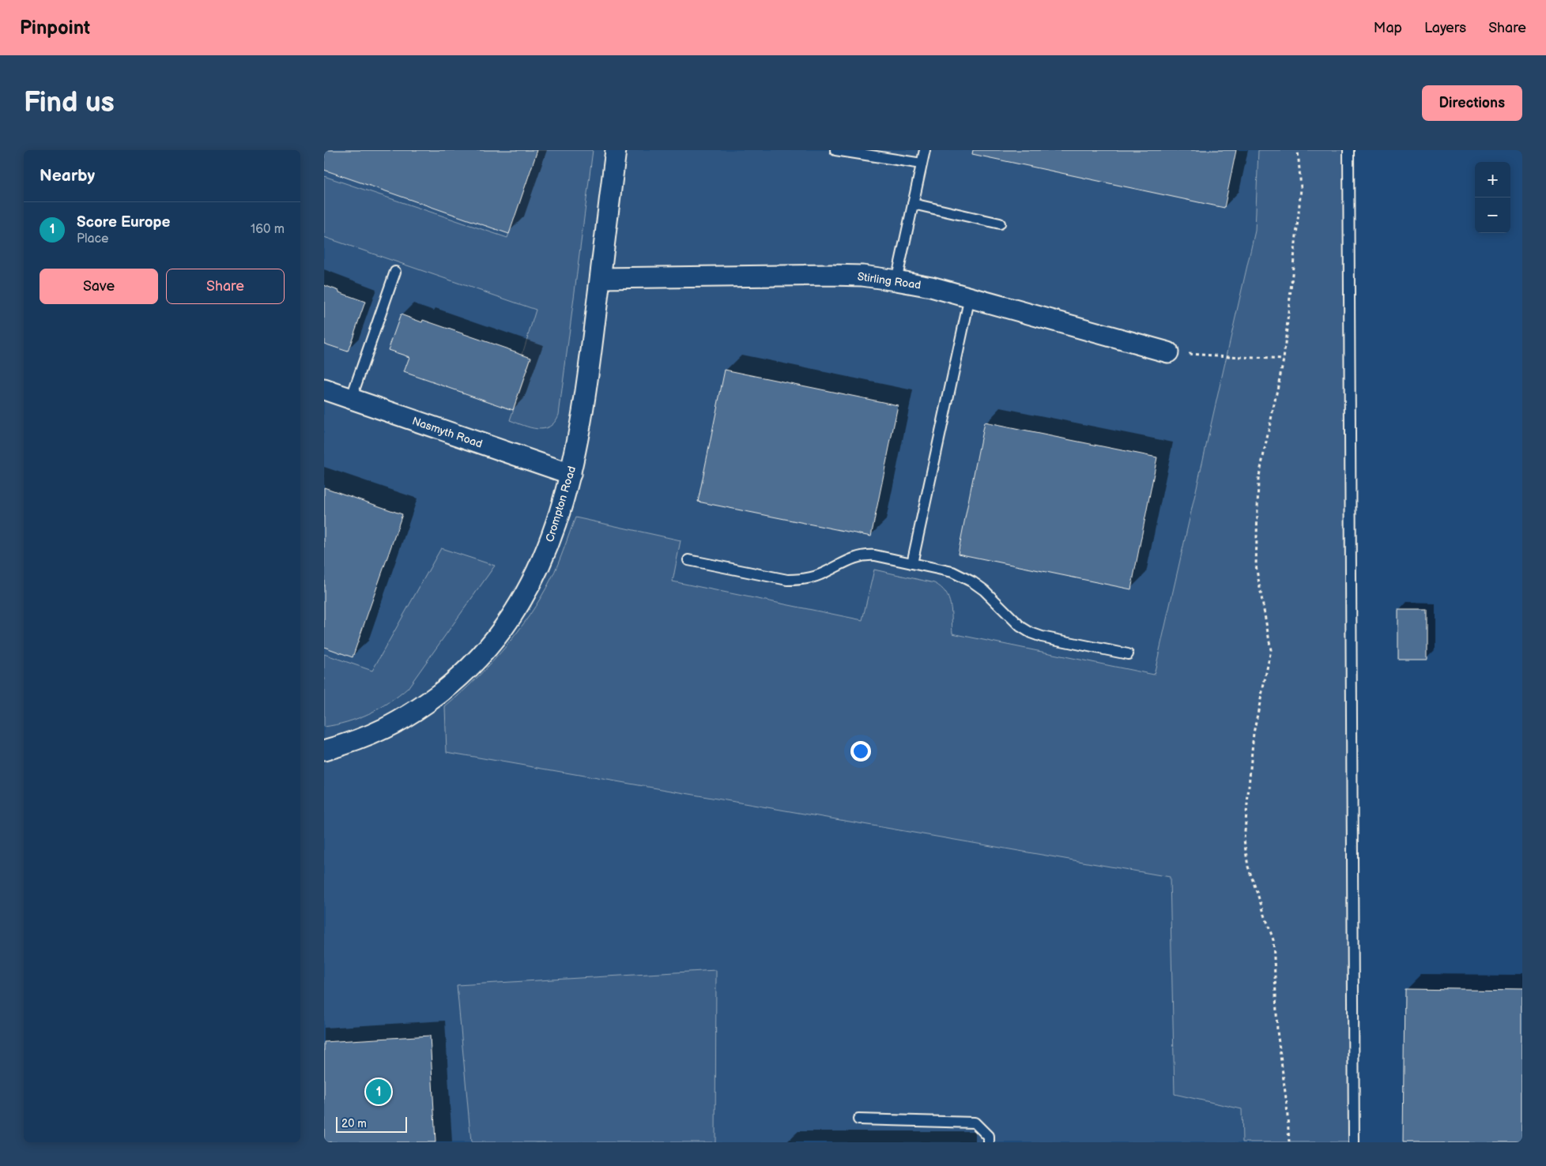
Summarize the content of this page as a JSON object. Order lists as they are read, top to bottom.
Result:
{
  "streets": {
    "street": ["Stirling Road", "Nasmyth Road", "Crompton Road"]
  },
  "crossings": [
    ["Stirling Road", "Crompton Road"],
    ["Nasmyth Road", "Crompton Road"]
  ],
  "scale_bar": "20 m",
  "page": {
    "header": "Pinpoint",
    "nav": ["Map", "Layers", "Share"],
    "buttons": [
      "Directions",
      ["Save", "Share"]
    ],
    "title": "Find us",
    "heading": "Nearby",
    "map_buttons": ["+", "−"],
    "list": [
      {
        "mark": "1",
        "name": "Score Europe",
        "note": "Place",
        "value": "160 m"
      }
    ],
    "pins": "1",
    "scale": "20 m"
  }
}
